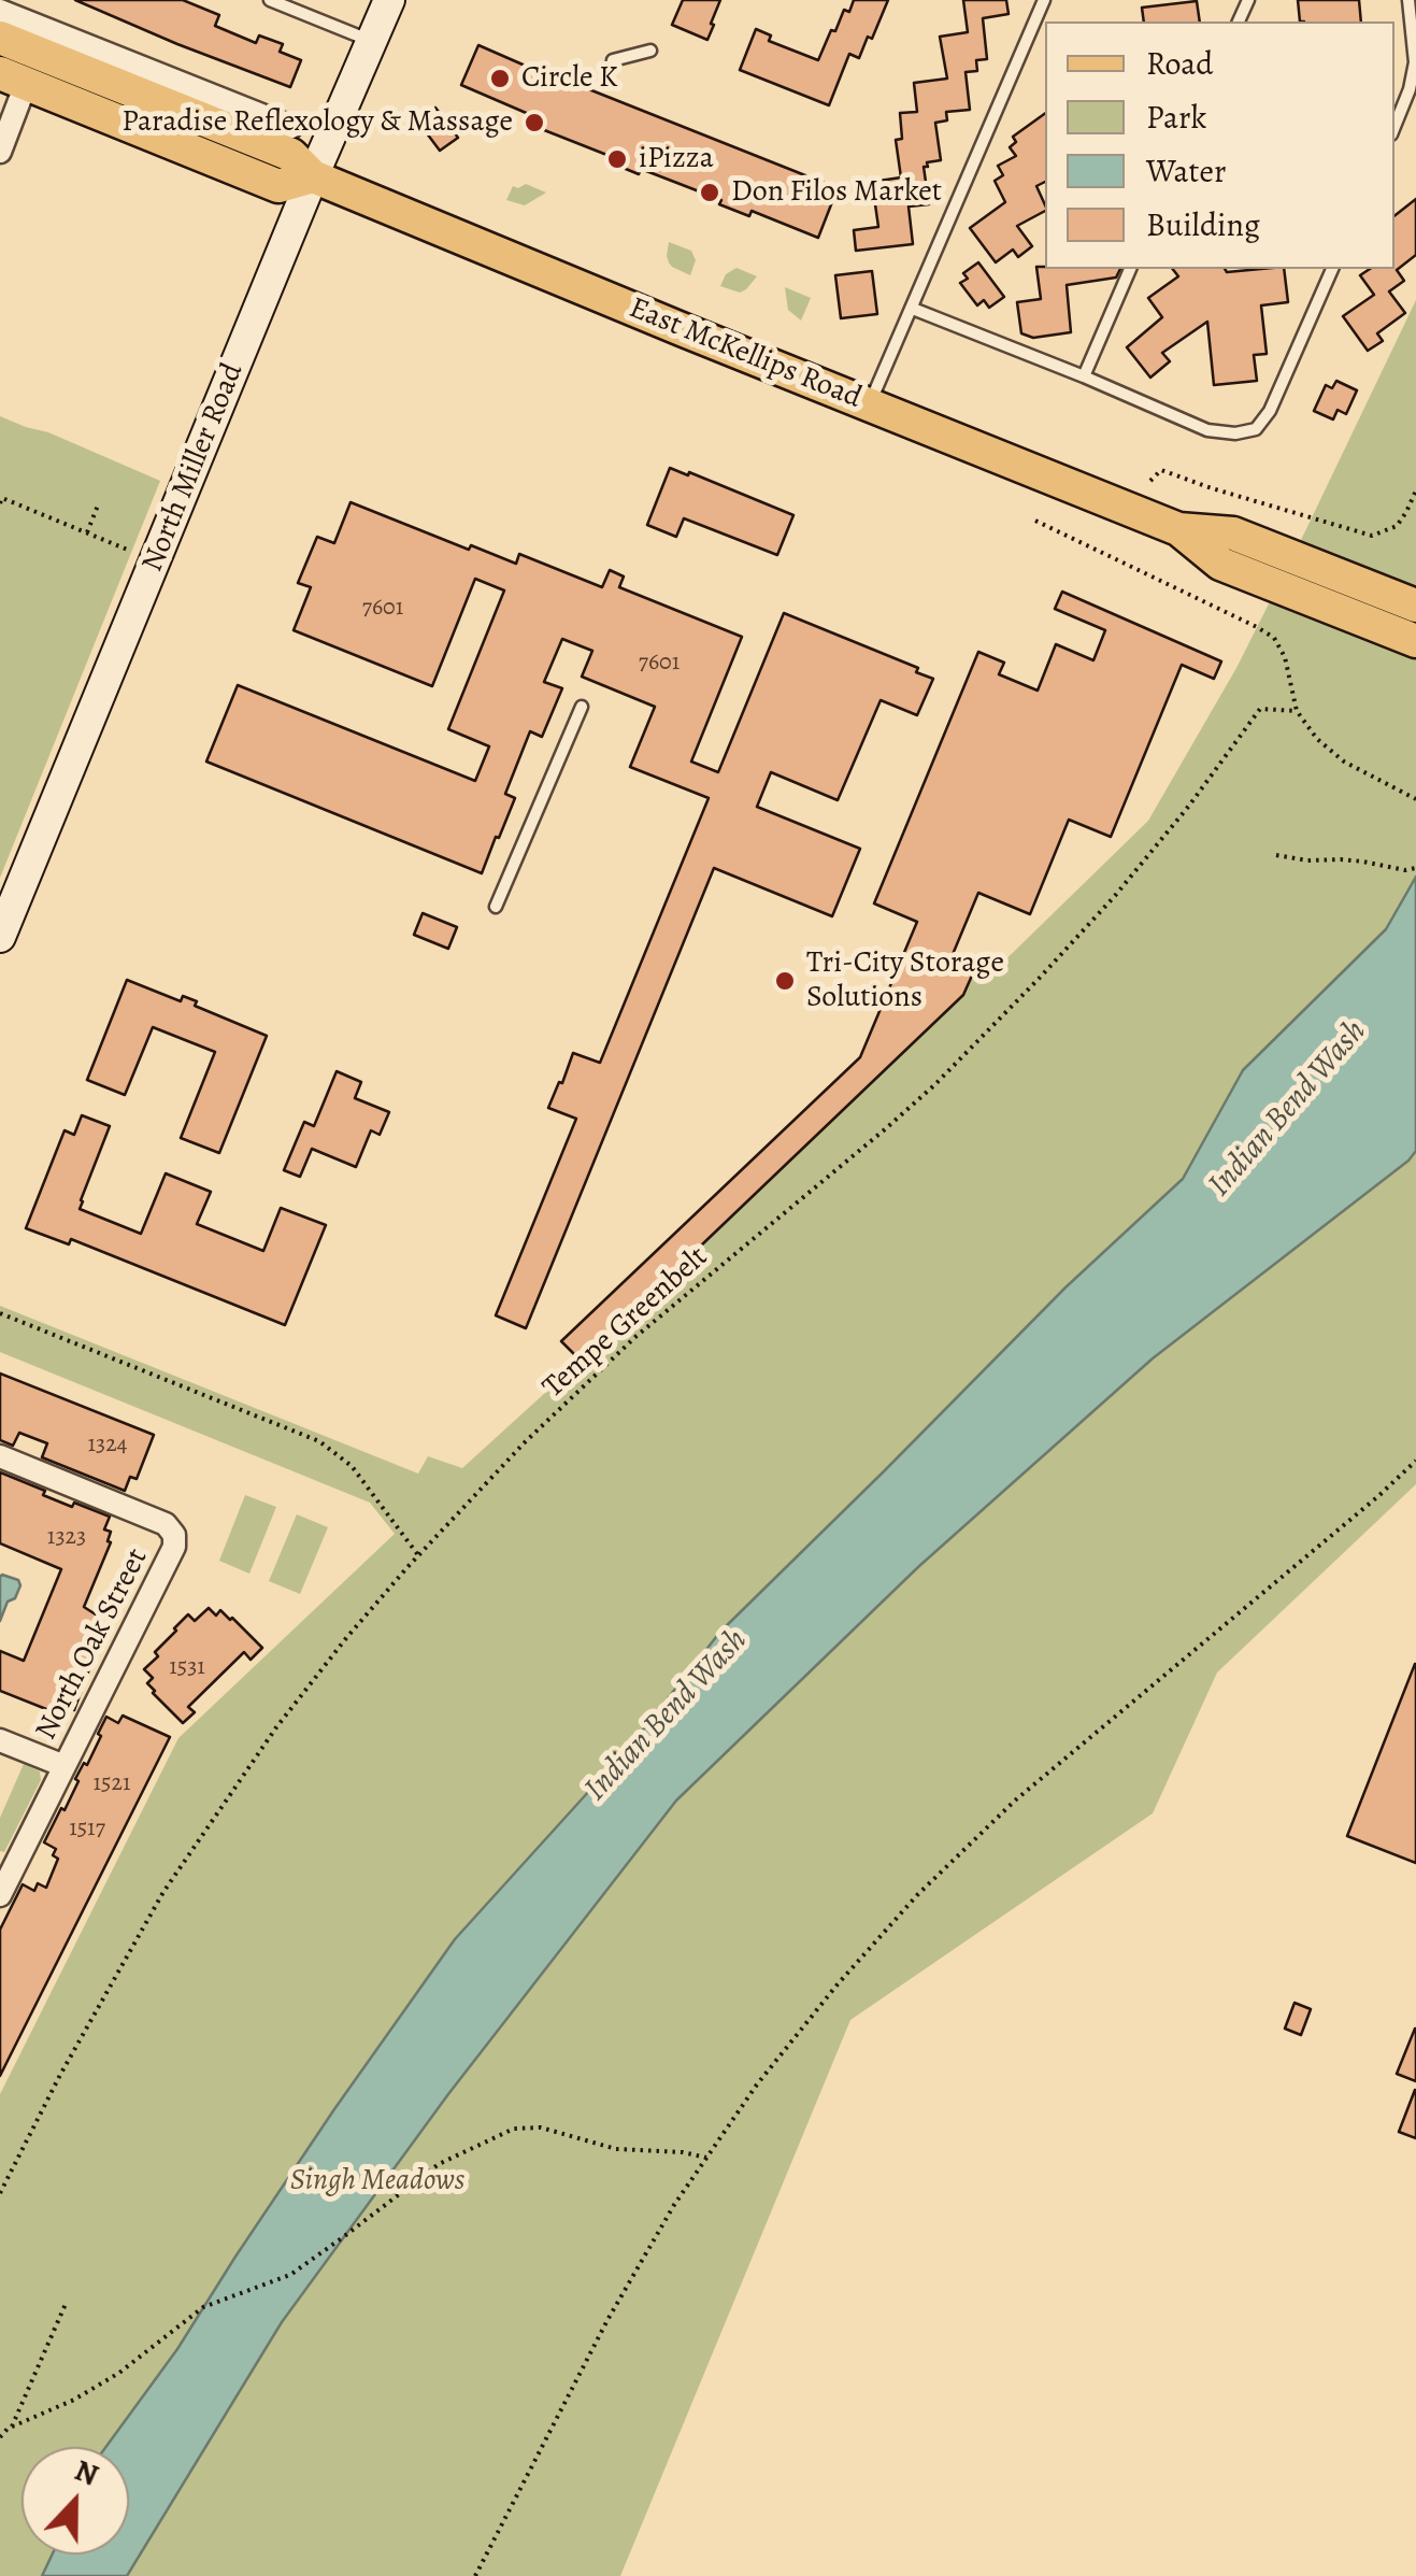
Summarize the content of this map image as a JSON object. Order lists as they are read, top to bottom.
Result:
{
  "streets": {
    "main road": ["East McKellips Road"],
    "street": ["North Miller Road", "North Oak Street"],
    "path": ["Tempe Greenbelt"]
  },
  "crossings": [
    ["East McKellips Road", "North Miller Road"]
  ],
  "water": ["Indian Bend Wash"],
  "parks": ["Singh Meadows"],
  "places": [
    "Circle K",
    "Paradise Reflexology & Massage",
    "iPizza",
    "Don Filos Market",
    "Tri-City Storage Solutions"
  ],
  "house_numbers": [
    "7601",
    "7601",
    "1324",
    "1323",
    "1531",
    "1521",
    "1517"
  ],
  "legend": [
    "Road",
    "Park",
    "Water",
    "Building"
  ],
  "north": "top"
}
